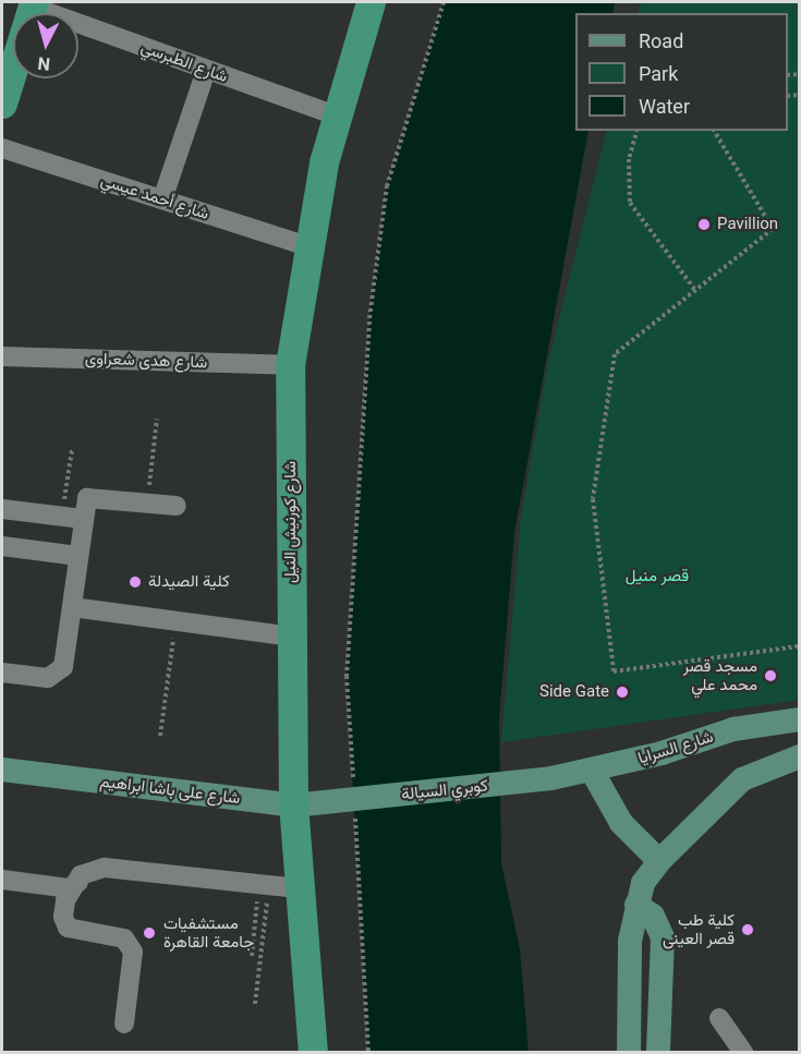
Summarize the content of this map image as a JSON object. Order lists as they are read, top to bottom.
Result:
{
  "streets": {
    "highway": ["شارع كورنيش النيل"],
    "main road": ["شارع السرايا", "شارع على باشا ابراهيم", "كوبري السيالة"],
    "street": ["شارع الطبرسي", "شارع أحمد عيسي", "شارع هدى شعراوى"]
  },
  "crossings": [
    ["شارع الطبرسي", "شارع كورنيش النيل"],
    ["شارع أحمد عيسي", "شارع كورنيش النيل"],
    ["شارع هدى شعراوى", "شارع كورنيش النيل"],
    ["شارع كورنيش النيل", "شارع على باشا ابراهيم"],
    ["شارع السرايا", "كوبري السيالة"],
    ["شارع على باشا ابراهيم", "كوبري السيالة"]
  ],
  "parks": ["قصر منيل"],
  "places": [
    "Pavillion",
    "كلية الصيدلة",
    "مسجد قصر محمد علي",
    "Side Gate",
    "كلية طب قصر العينى",
    "مستشفيات جامعة القاهرة"
  ],
  "legend": ["Road", "Park", "Water"],
  "north": "bottom"
}
